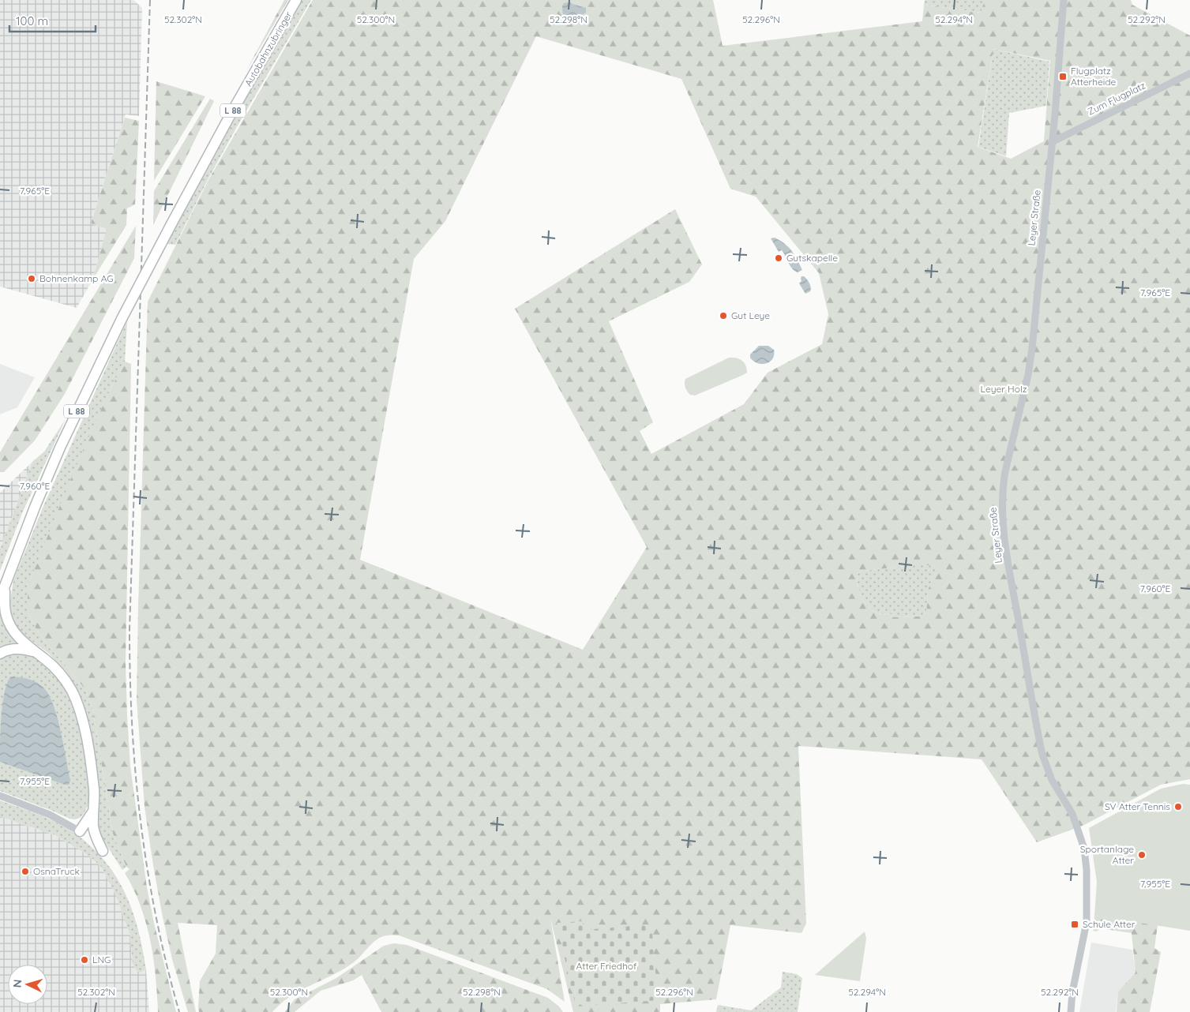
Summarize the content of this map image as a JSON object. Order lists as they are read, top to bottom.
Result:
{
  "streets": {
    "highway": ["Autobahnzubringer", "L 88"],
    "street": ["Zum Flugplatz", "Leyer Straße"]
  },
  "crossings": [
    ["Autobahnzubringer", "L 88"],
    ["Zum Flugplatz", "Leyer Straße"]
  ],
  "parks": ["Leyer Holz", "Atter Friedhof"],
  "places": {
    "transit": ["Flugplatz Atterheide", "Schule Atter"],
    "other": [
      "Gutskapelle",
      "Bohnenkamp AG",
      "Gut Leye",
      "SV Atter Tennis",
      "Sportanlage Atter",
      "OsnaTruck",
      "LNG"
    ]
  },
  "scale_bar": "100 m",
  "north": "left",
  "coordinates": [
    "52.302°N",
    "52.300°N",
    "52.298°N",
    "52.296°N",
    "52.294°N",
    "52.292°N",
    "7.965°E",
    "7.960°E",
    "7.955°E"
  ]
}
